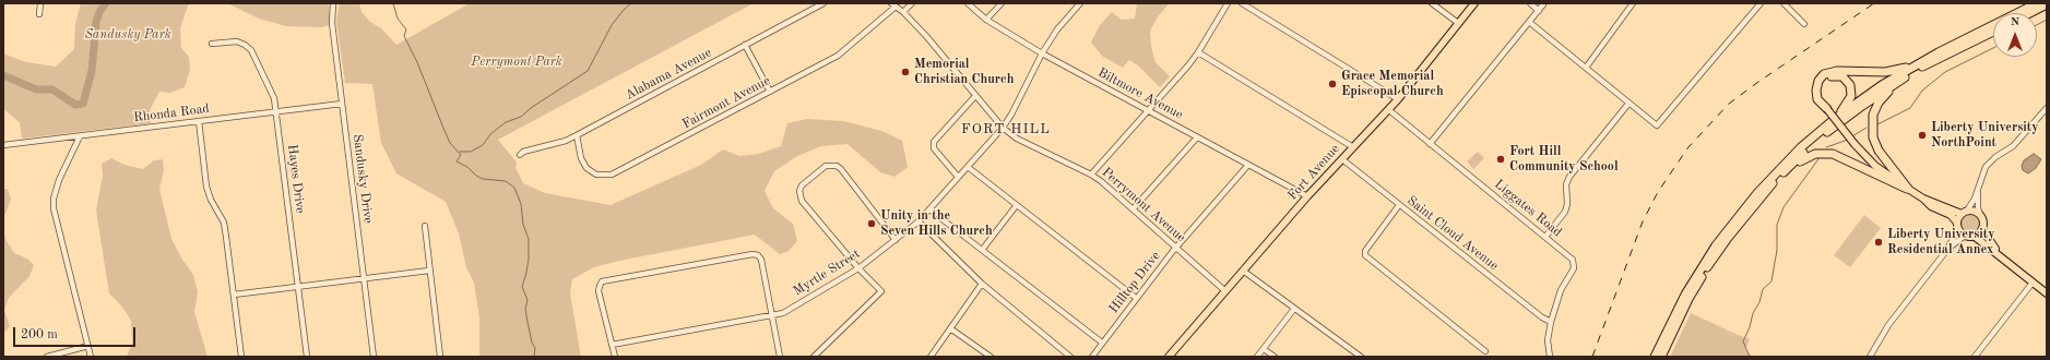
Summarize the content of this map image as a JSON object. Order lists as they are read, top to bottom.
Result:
{
  "streets": {
    "main road": ["Fort Avenue"],
    "street": [
      "Alabama Avenue",
      "Biltmore Avenue",
      "Fairmont Avenue",
      "Rhonda Road",
      "Hayes Drive",
      "Sandusky Drive",
      "Perrymont Avenue",
      "Liggates Road",
      "Saint Cloud Avenue",
      "Myrtle Street",
      "Hilltop Drive"
    ]
  },
  "crossings": [
    ["Alabama Avenue", "Fairmont Avenue"],
    ["Biltmore Avenue", "Fort Avenue"],
    ["Biltmore Avenue", "Myrtle Street"],
    ["Biltmore Avenue", "Hilltop Drive"],
    ["Fairmont Avenue", "Perrymont Avenue"],
    ["Rhonda Road", "Hayes Drive"],
    ["Rhonda Road", "Sandusky Drive"],
    ["Fort Avenue", "Perrymont Avenue"],
    ["Fort Avenue", "Liggates Road"],
    ["Fort Avenue", "Saint Cloud Avenue"],
    ["Perrymont Avenue", "Myrtle Street"],
    ["Perrymont Avenue", "Hilltop Drive"],
    ["Liggates Road", "Saint Cloud Avenue"]
  ],
  "districts": ["FORT HILL"],
  "parks": ["Sandusky Park", "Perrymont Park"],
  "places": [
    "Memorial Christian Church",
    "Grace Memorial Episcopal Church",
    "Liberty University NorthPoint",
    "Fort Hill Community School",
    "Unity in the Seven Hills Church",
    "Liberty University Residential Annex"
  ],
  "scale_bar": "200 m",
  "north": "top"
}
